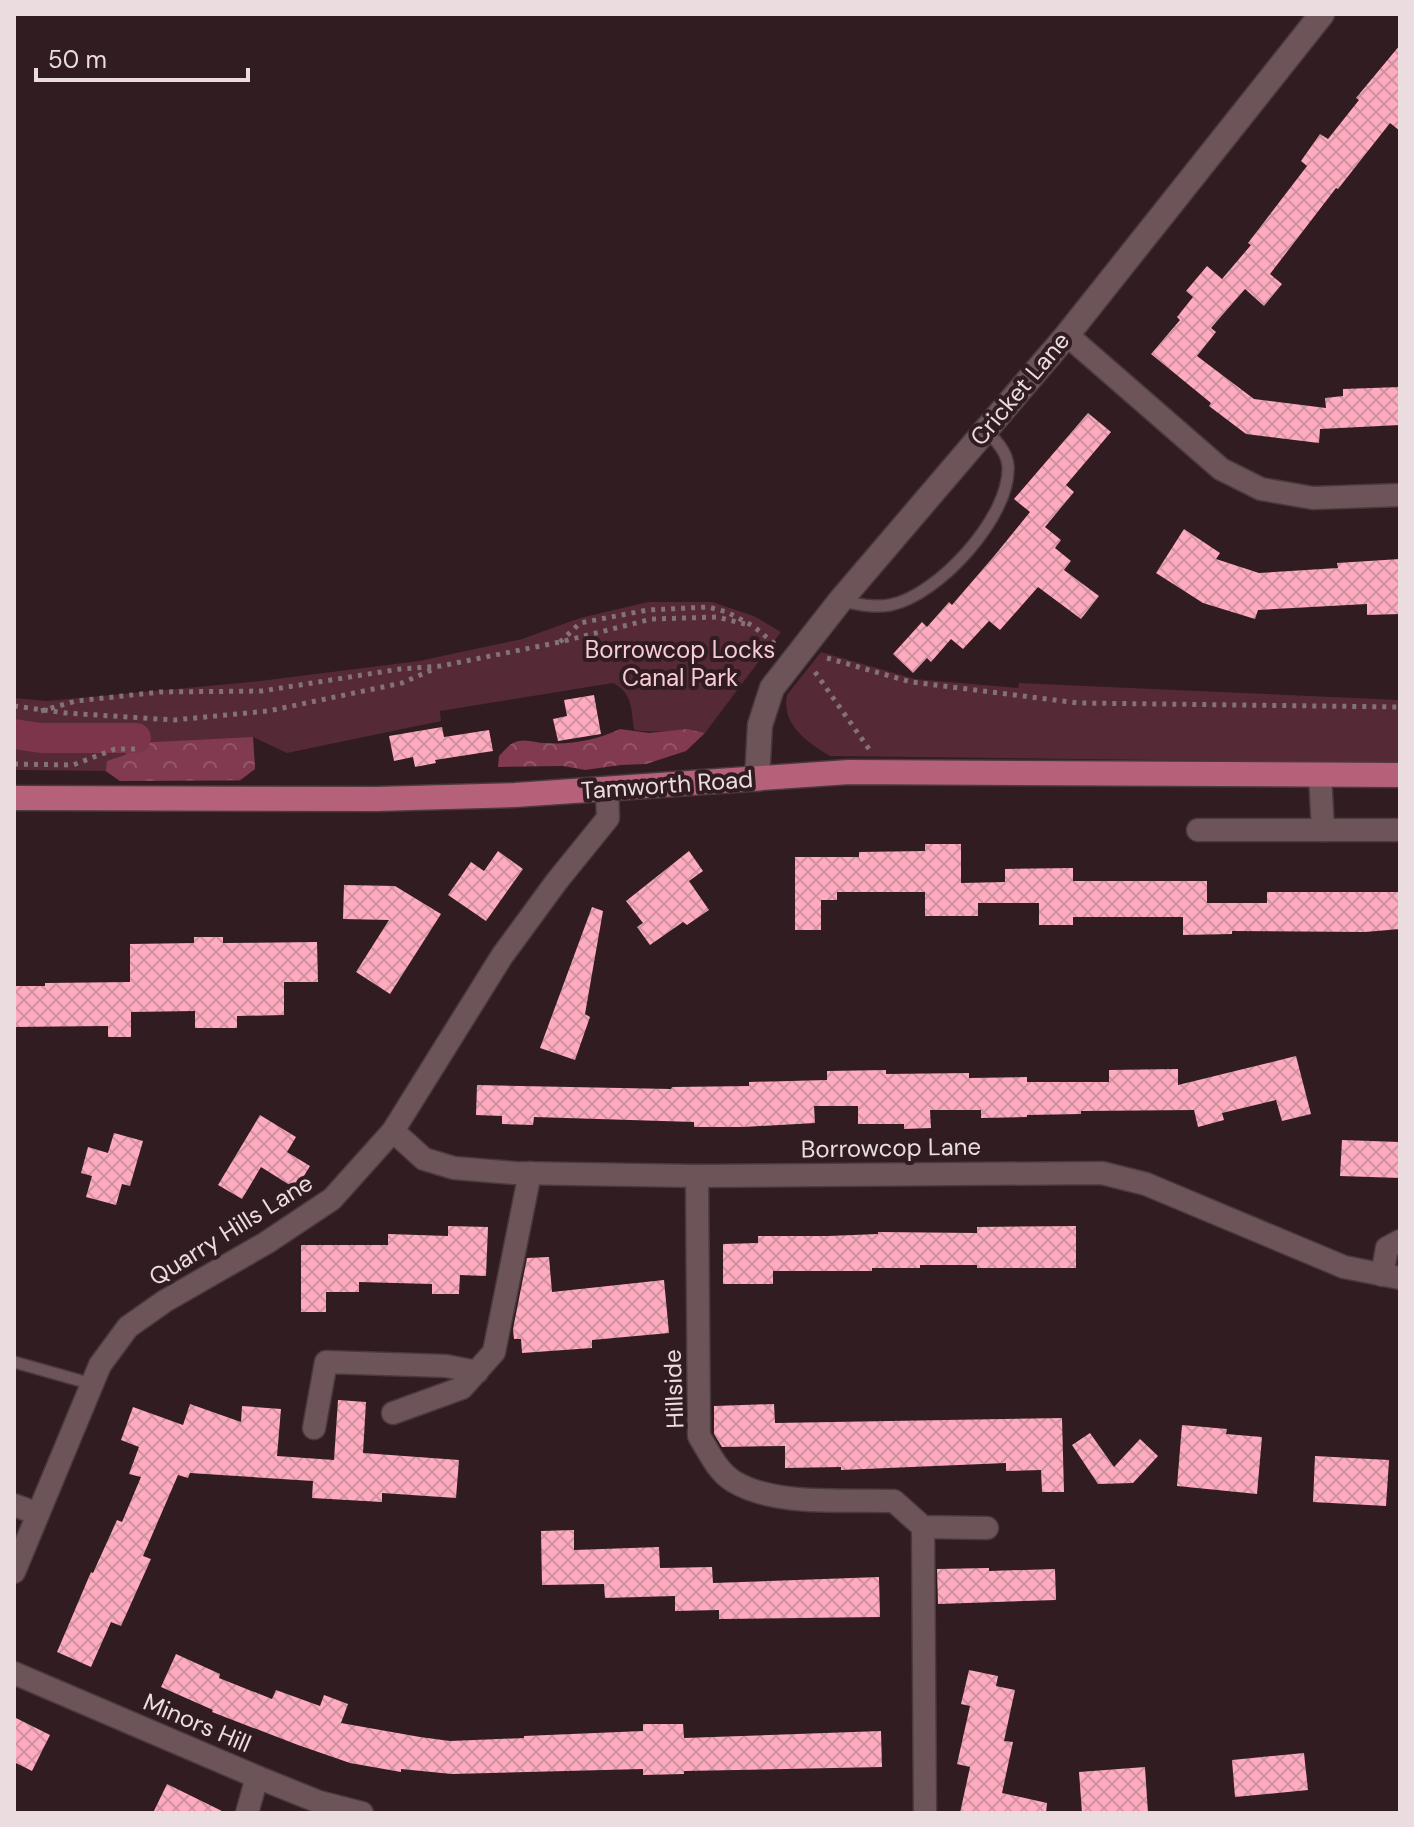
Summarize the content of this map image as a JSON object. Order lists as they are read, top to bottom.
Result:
{
  "streets": {
    "main road": ["Tamworth Road"],
    "street": [
      "Cricket Lane",
      "Borrowcop Lane",
      "Quarry Hills Lane",
      "Hillside",
      "Minors Hill"
    ]
  },
  "crossings": [
    ["Cricket Lane", "Tamworth Road"],
    ["Tamworth Road", "Quarry Hills Lane"],
    ["Borrowcop Lane", "Quarry Hills Lane"],
    ["Borrowcop Lane", "Hillside"]
  ],
  "parks": ["Borrowcop Locks Canal Park"],
  "scale_bar": "50 m"
}
